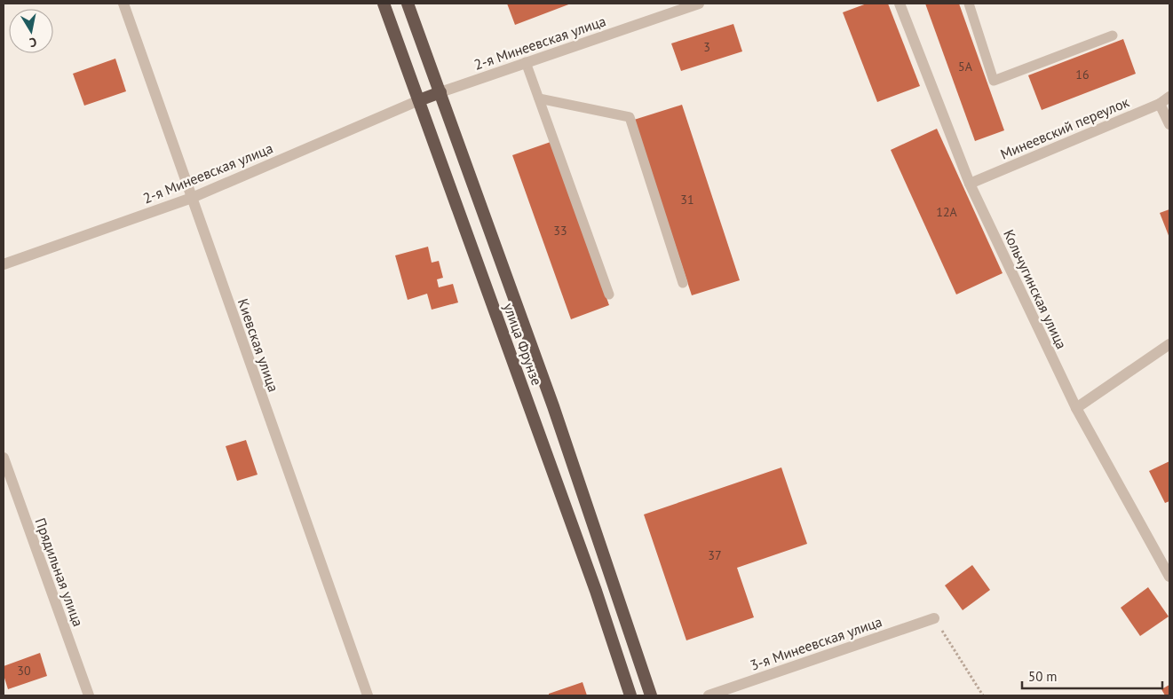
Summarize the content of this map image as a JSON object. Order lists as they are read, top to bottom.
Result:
{
  "streets": {
    "highway": ["улица Фрунзе"],
    "street": [
      "2-я Минеевская улица",
      "Минеевский переулок",
      "Кольчугинская улица",
      "Киевская улица",
      "Прядильная улица",
      "3-я Минеевская улица"
    ]
  },
  "crossings": [
    ["2-я Минеевская улица", "улица Фрунзе"],
    ["2-я Минеевская улица", "Киевская улица"],
    ["Минеевский переулок", "Кольчугинская улица"]
  ],
  "house_numbers": [
    "3",
    "5А",
    "16",
    "31",
    "12А",
    "33",
    "37",
    "30"
  ],
  "scale_bar": "50 m",
  "north": "bottom"
}
